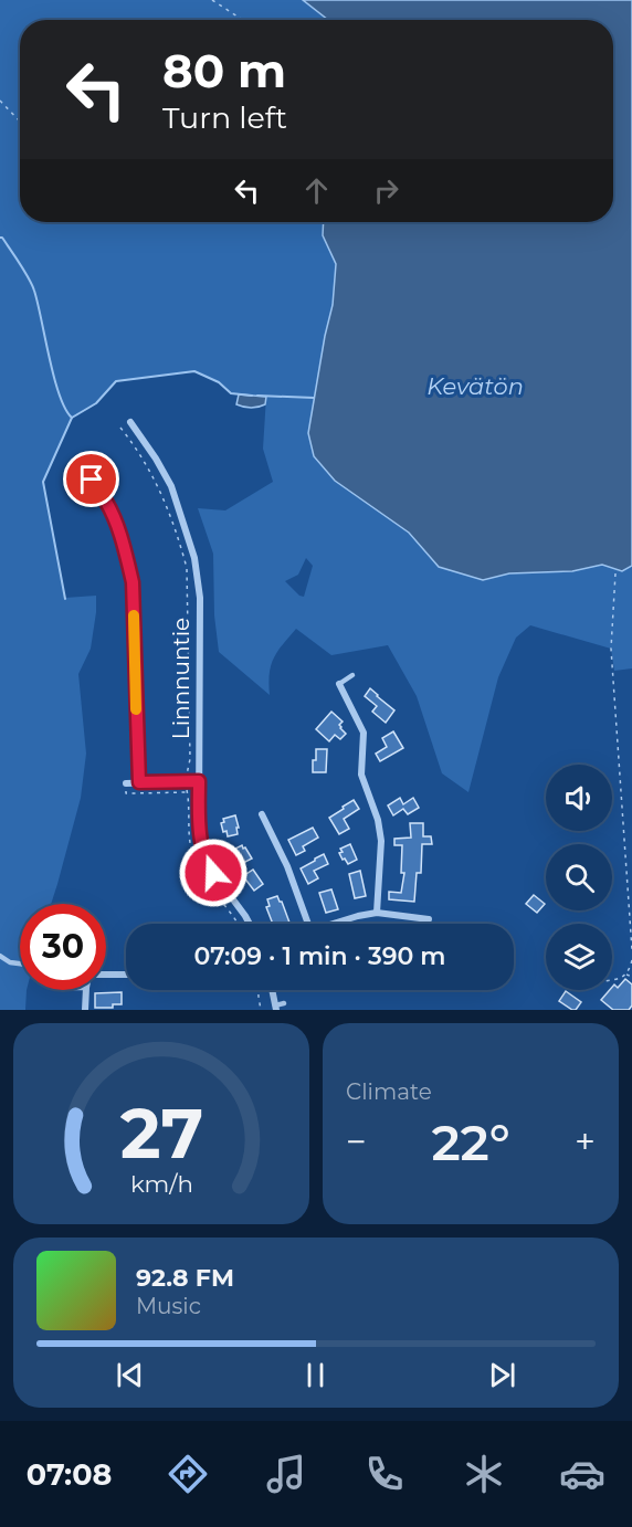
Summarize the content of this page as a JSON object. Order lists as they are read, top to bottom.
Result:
{
  "streets": {
    "street": ["Linnnuntie"]
  },
  "water": ["Kevätön"],
  "page": {
    "turn": ["80 m", "Turn left"],
    "limit": "30",
    "trip": "07:09 · 1 min · 390 m",
    "tile": "Climate",
    "heat": ["−", "22°", "+"],
    "song": ["92.8 FM", "Music"],
    "tabs": "07:08",
    "gauge": ["27", "km/h"]
  }
}
